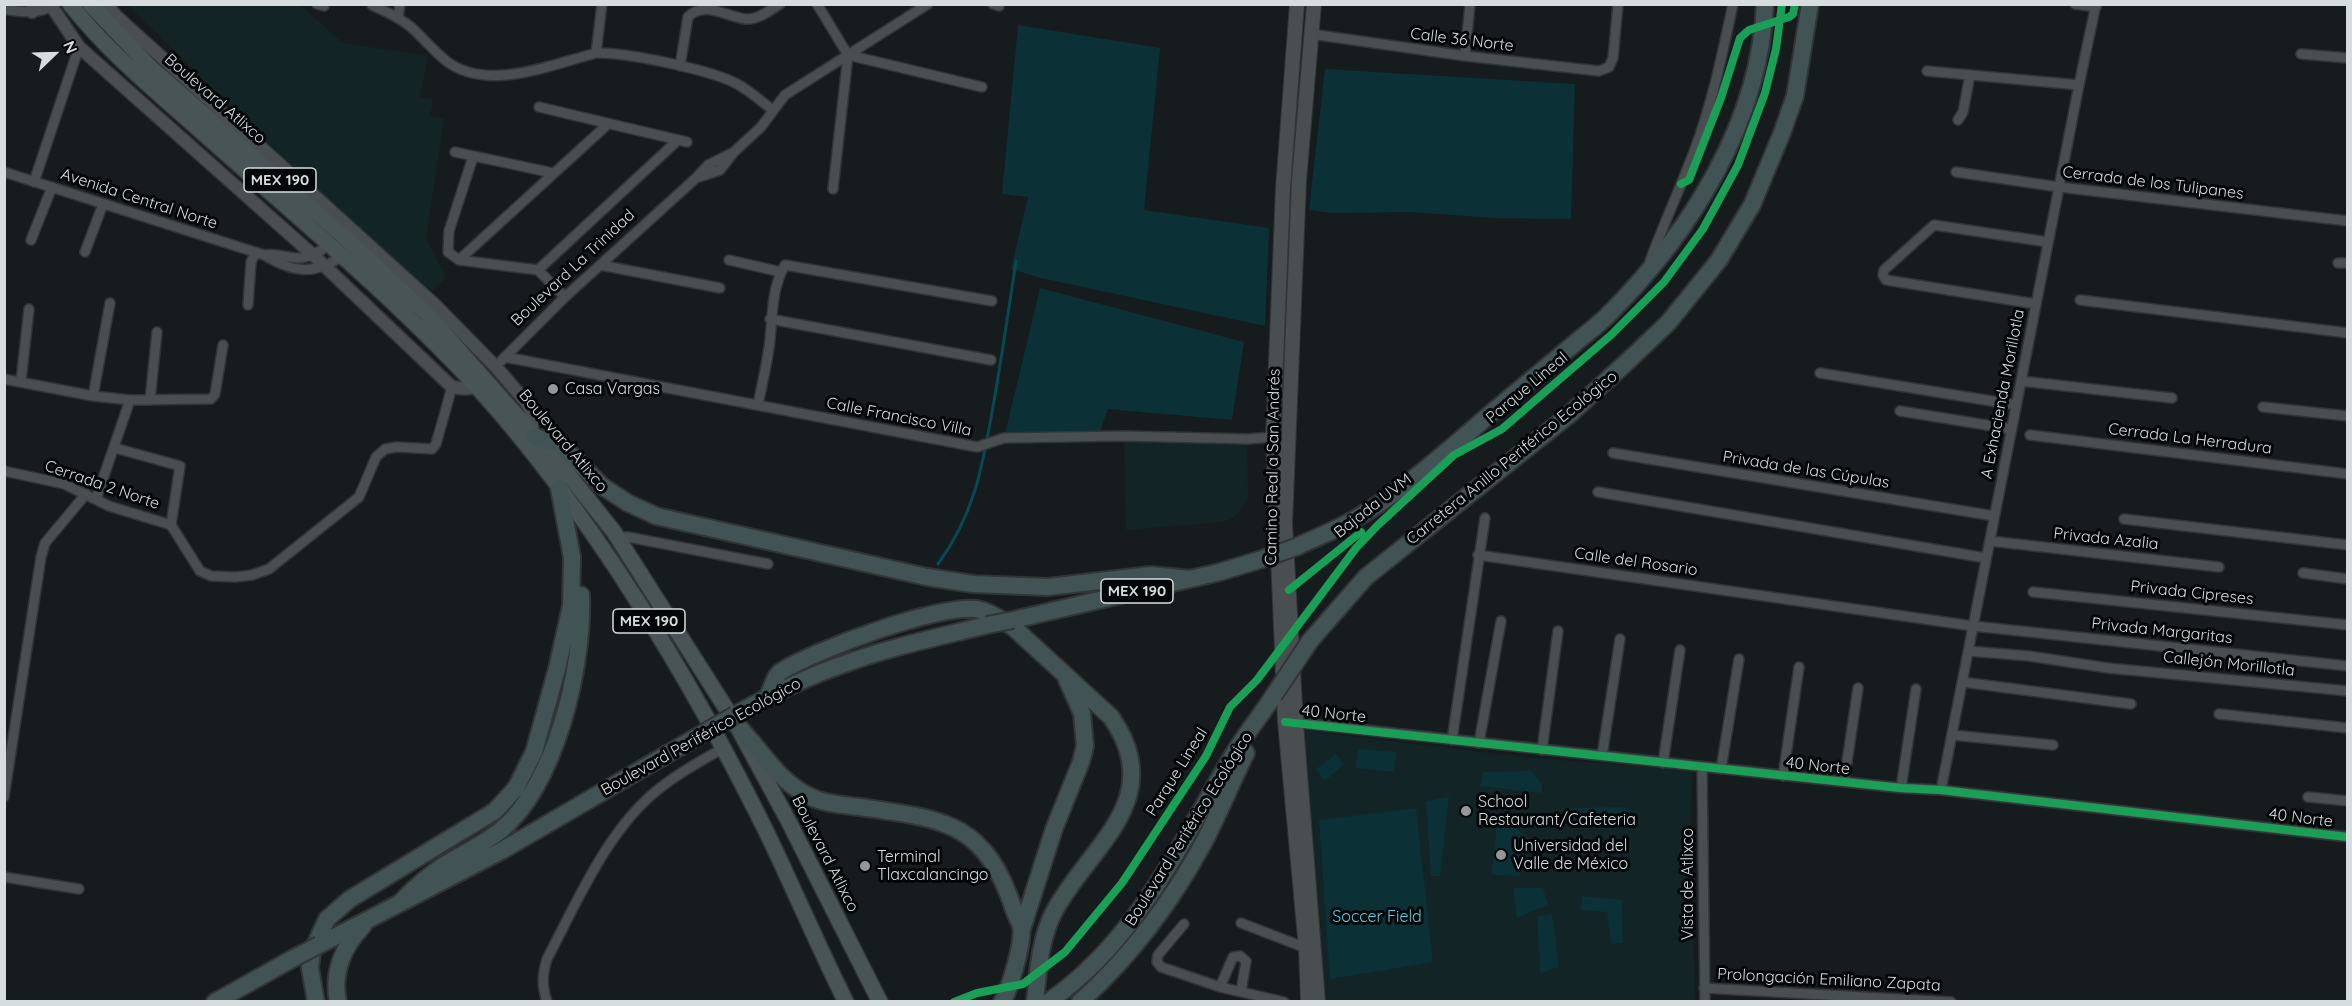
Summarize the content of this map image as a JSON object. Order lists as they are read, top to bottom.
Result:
{
  "streets": {
    "highway": ["MEX 190", "Carretera Anillo Periférico Ecológico", "Boulevard Periférico Ecológico"],
    "main road": ["Boulevard Atlixco", "Camino Real a San Andrés"],
    "street": [
      "Calle 36 Norte",
      "Cerrada de los Tulipanes",
      "Avenida Central Norte",
      "Boulevard La Trinidad",
      "A Exhacienda Morillotla",
      "Calle Francisco Villa",
      "Cerrada La Herradura",
      "Privada de las Cúpulas",
      "Cerrada 2 Norte",
      "Privada Azalia",
      "Calle del Rosario",
      "Privada Cipreses",
      "Privada Margaritas",
      "Callejón Morillotla",
      "40 Norte",
      "Vista de Atlixco",
      "Prolongación Emiliano Zapata"
    ],
    "cycle path": ["Parque Lineal", "Bajada UVM"]
  },
  "crossings": [
    ["Calle 36 Norte", "Camino Real a San Andrés"],
    ["Boulevard Atlixco", "MEX 190"],
    ["Boulevard Atlixco", "Boulevard La Trinidad"],
    ["MEX 190", "Boulevard La Trinidad"],
    ["Cerrada de los Tulipanes", "A Exhacienda Morillotla"],
    ["Boulevard La Trinidad", "Calle Francisco Villa"],
    ["A Exhacienda Morillotla", "Privada de las Cúpulas"],
    ["A Exhacienda Morillotla", "Privada Azalia"],
    ["A Exhacienda Morillotla", "Calle del Rosario"],
    ["A Exhacienda Morillotla", "Privada Margaritas"],
    ["A Exhacienda Morillotla", "Callejón Morillotla"],
    ["A Exhacienda Morillotla", "40 Norte"],
    ["Calle Francisco Villa", "Camino Real a San Andrés"],
    ["Carretera Anillo Periférico Ecológico", "Boulevard Periférico Ecológico"],
    ["Camino Real a San Andrés", "40 Norte"],
    ["Calle del Rosario", "Privada Margaritas"],
    ["40 Norte", "Vista de Atlixco"],
    ["Vista de Atlixco", "Prolongación Emiliano Zapata"]
  ],
  "parks": ["Soccer Field"],
  "places": [
    "Casa Vargas",
    "School Restaurant/Cafeteria",
    "Universidad del Valle de México",
    "Terminal Tlaxcalancingo"
  ],
  "north": "top right"
}
